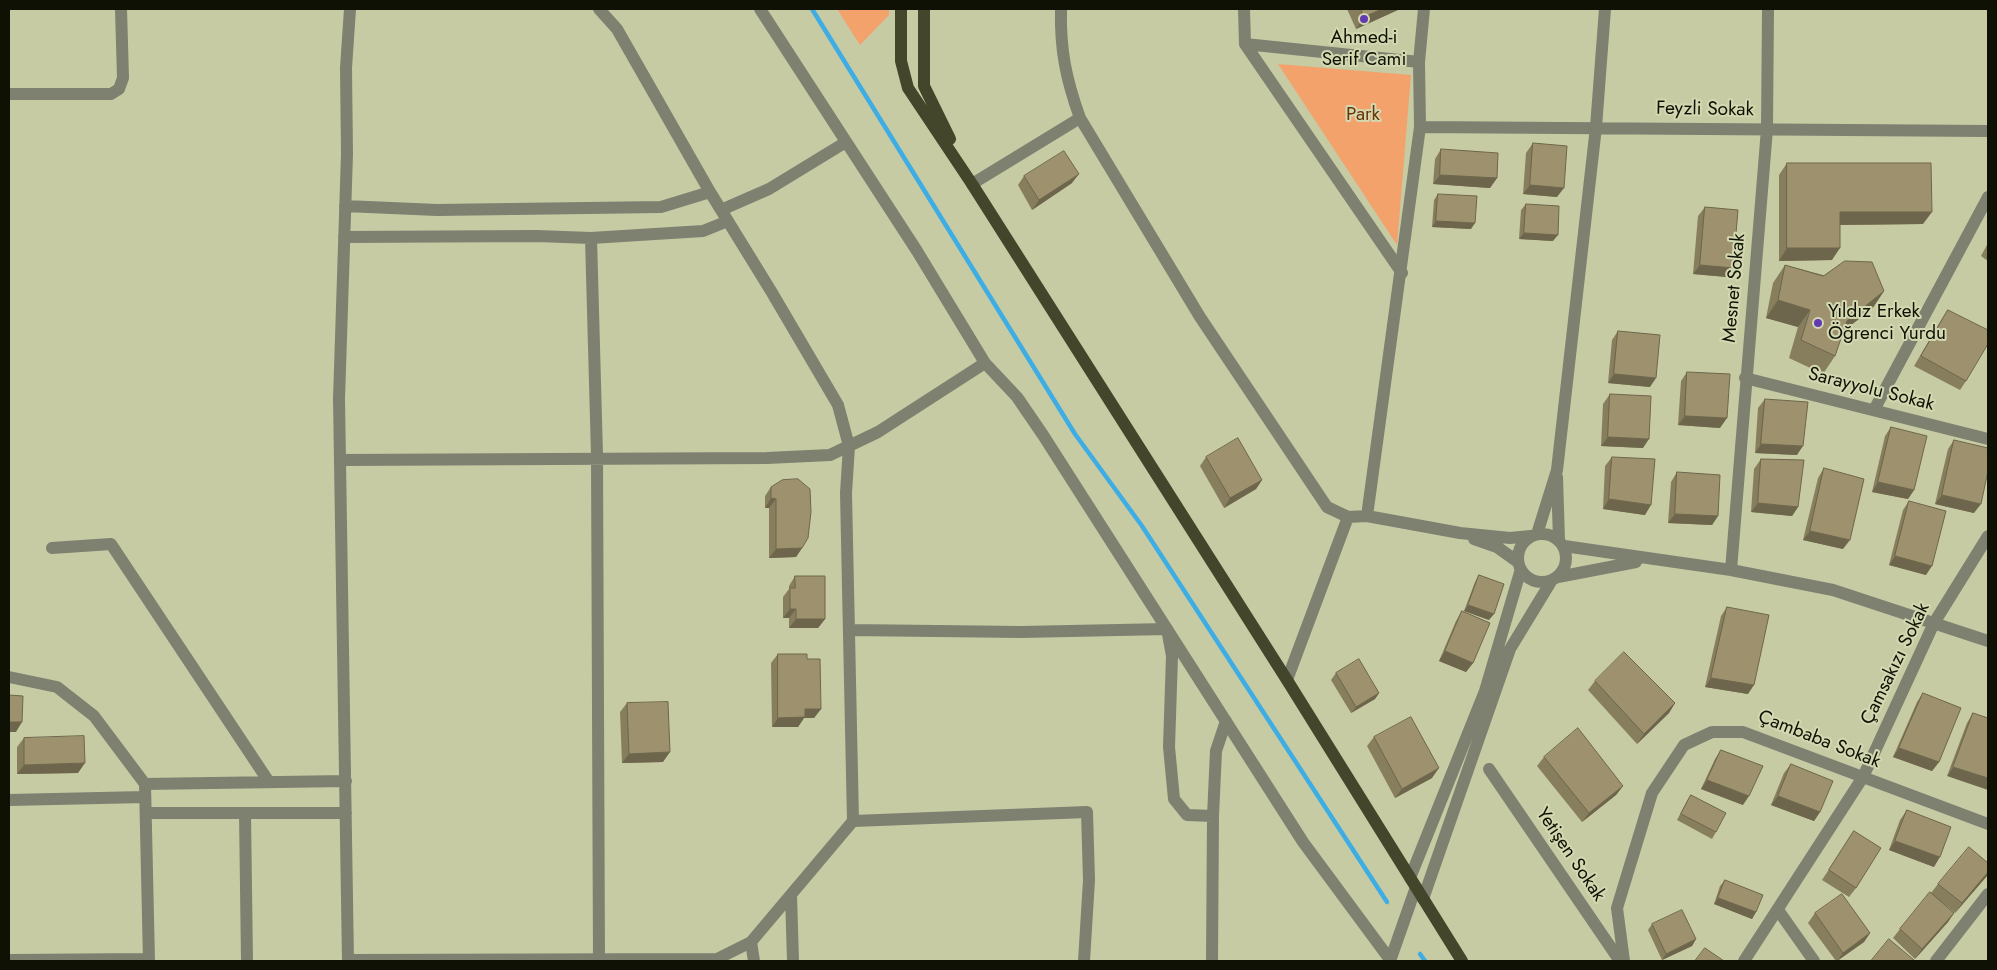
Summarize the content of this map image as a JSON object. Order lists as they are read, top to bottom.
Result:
{
  "streets": {
    "street": [
      "Feyzli Sokak",
      "Mesnet Sokak",
      "Sarayyolu Sokak",
      "Çamsakızı Sokak",
      "Çambaba Sokak",
      "Yetişen Sokak"
    ]
  },
  "crossings": [
    ["Feyzli Sokak", "Mesnet Sokak"],
    ["Mesnet Sokak", "Sarayyolu Sokak"],
    ["Çamsakızı Sokak", "Çambaba Sokak"],
    ["Çambaba Sokak", "Yetişen Sokak"]
  ],
  "parks": ["Park"],
  "places": ["Ahmed-i Serif Cami", "Yıldız Erkek Öğrenci Yurdu"]
}
